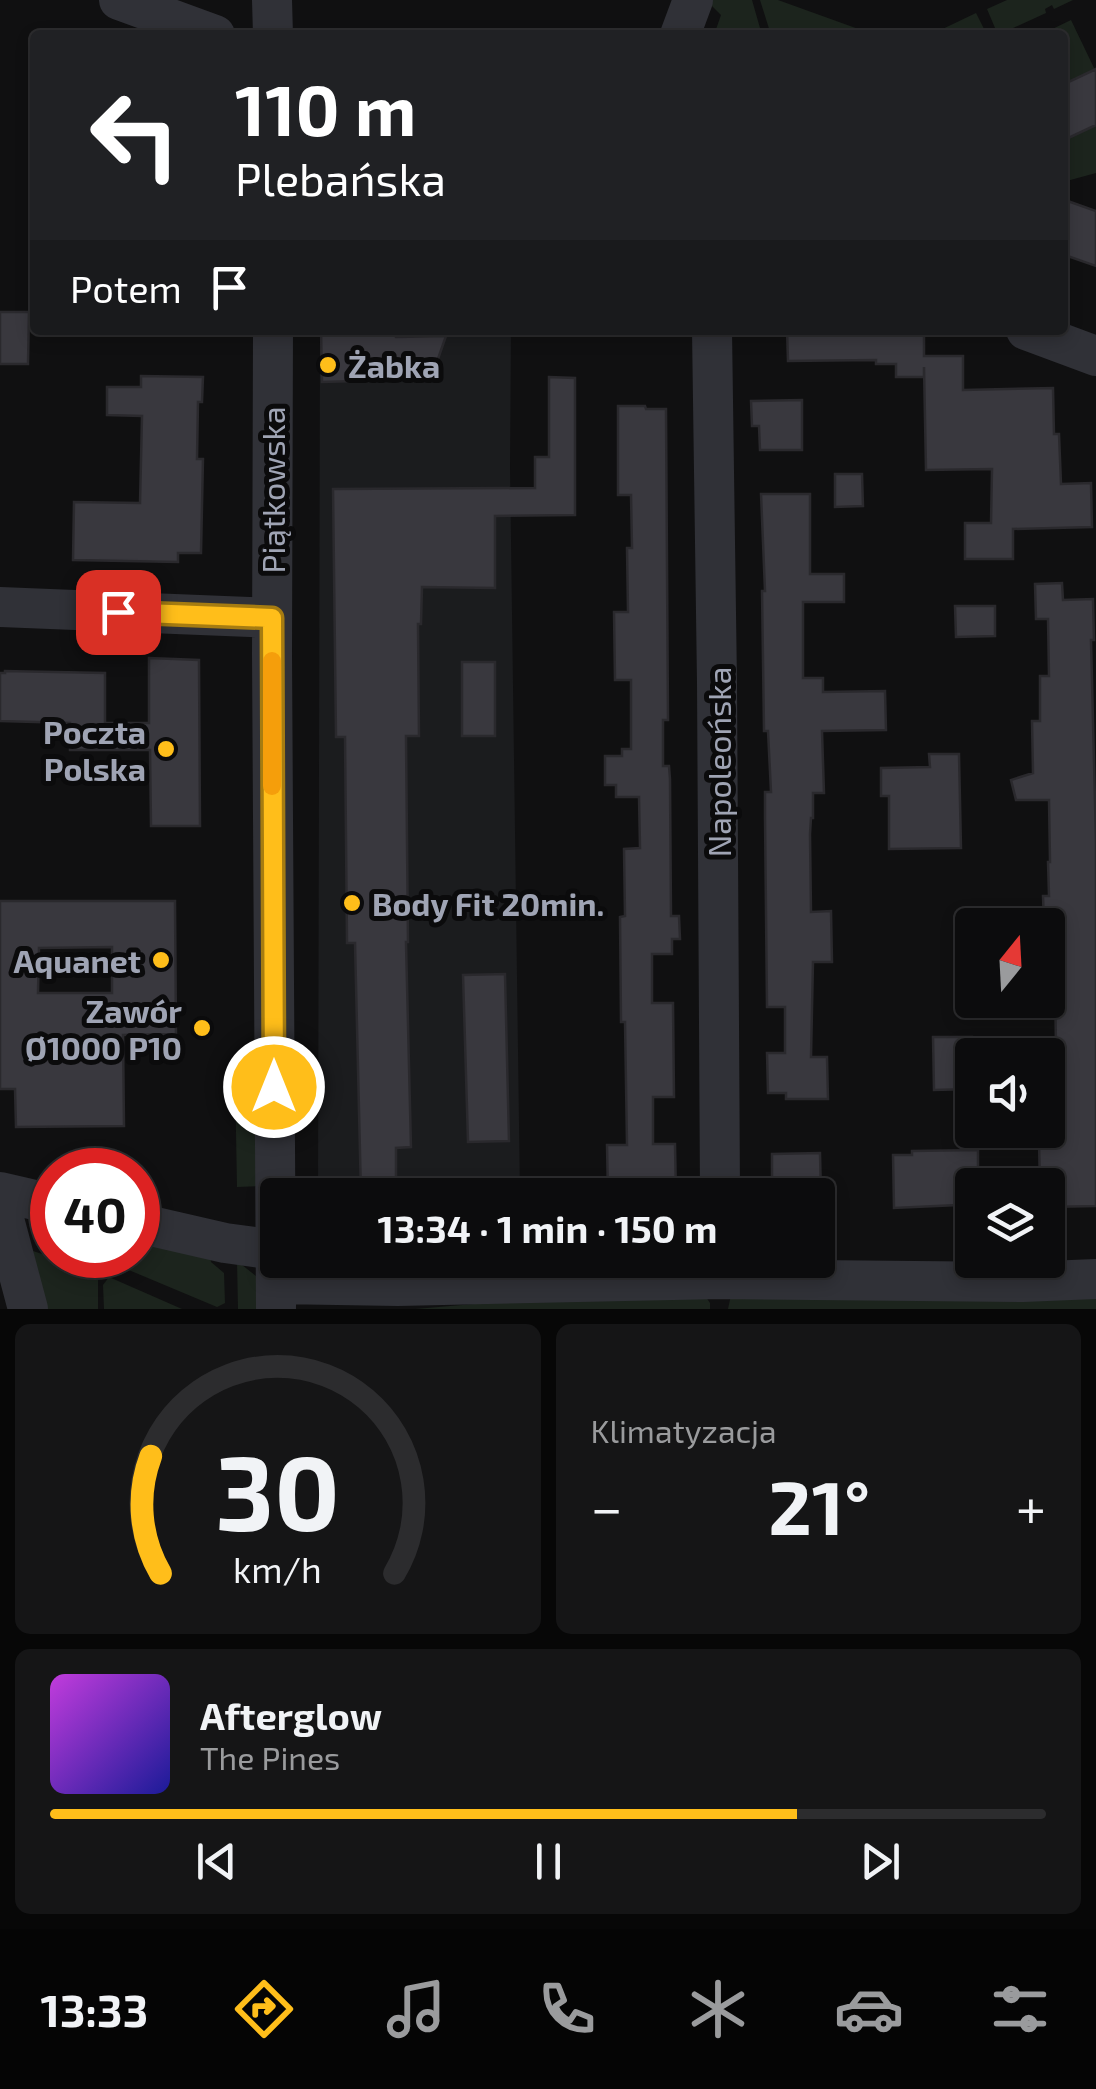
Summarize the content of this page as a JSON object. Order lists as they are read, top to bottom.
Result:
{
  "streets": {
    "street": ["Piątkowska", "Napoleońska"]
  },
  "places": [
    "Żabka",
    "Poczta Polska",
    "Body Fit 20min.",
    "Aquanet",
    "Zawór Ø1000 P10"
  ],
  "north": "top",
  "page": {
    "turn": ["110 m", "Plebańska"],
    "then": "Potem",
    "limit": "40",
    "trip": "13:34 · 1 min · 150 m",
    "tile": "Klimatyzacja",
    "heat": ["−", "21°", "+"],
    "song": ["Afterglow", "The Pines"],
    "tabs": "13:33",
    "gauge": ["30", "km/h"]
  }
}
